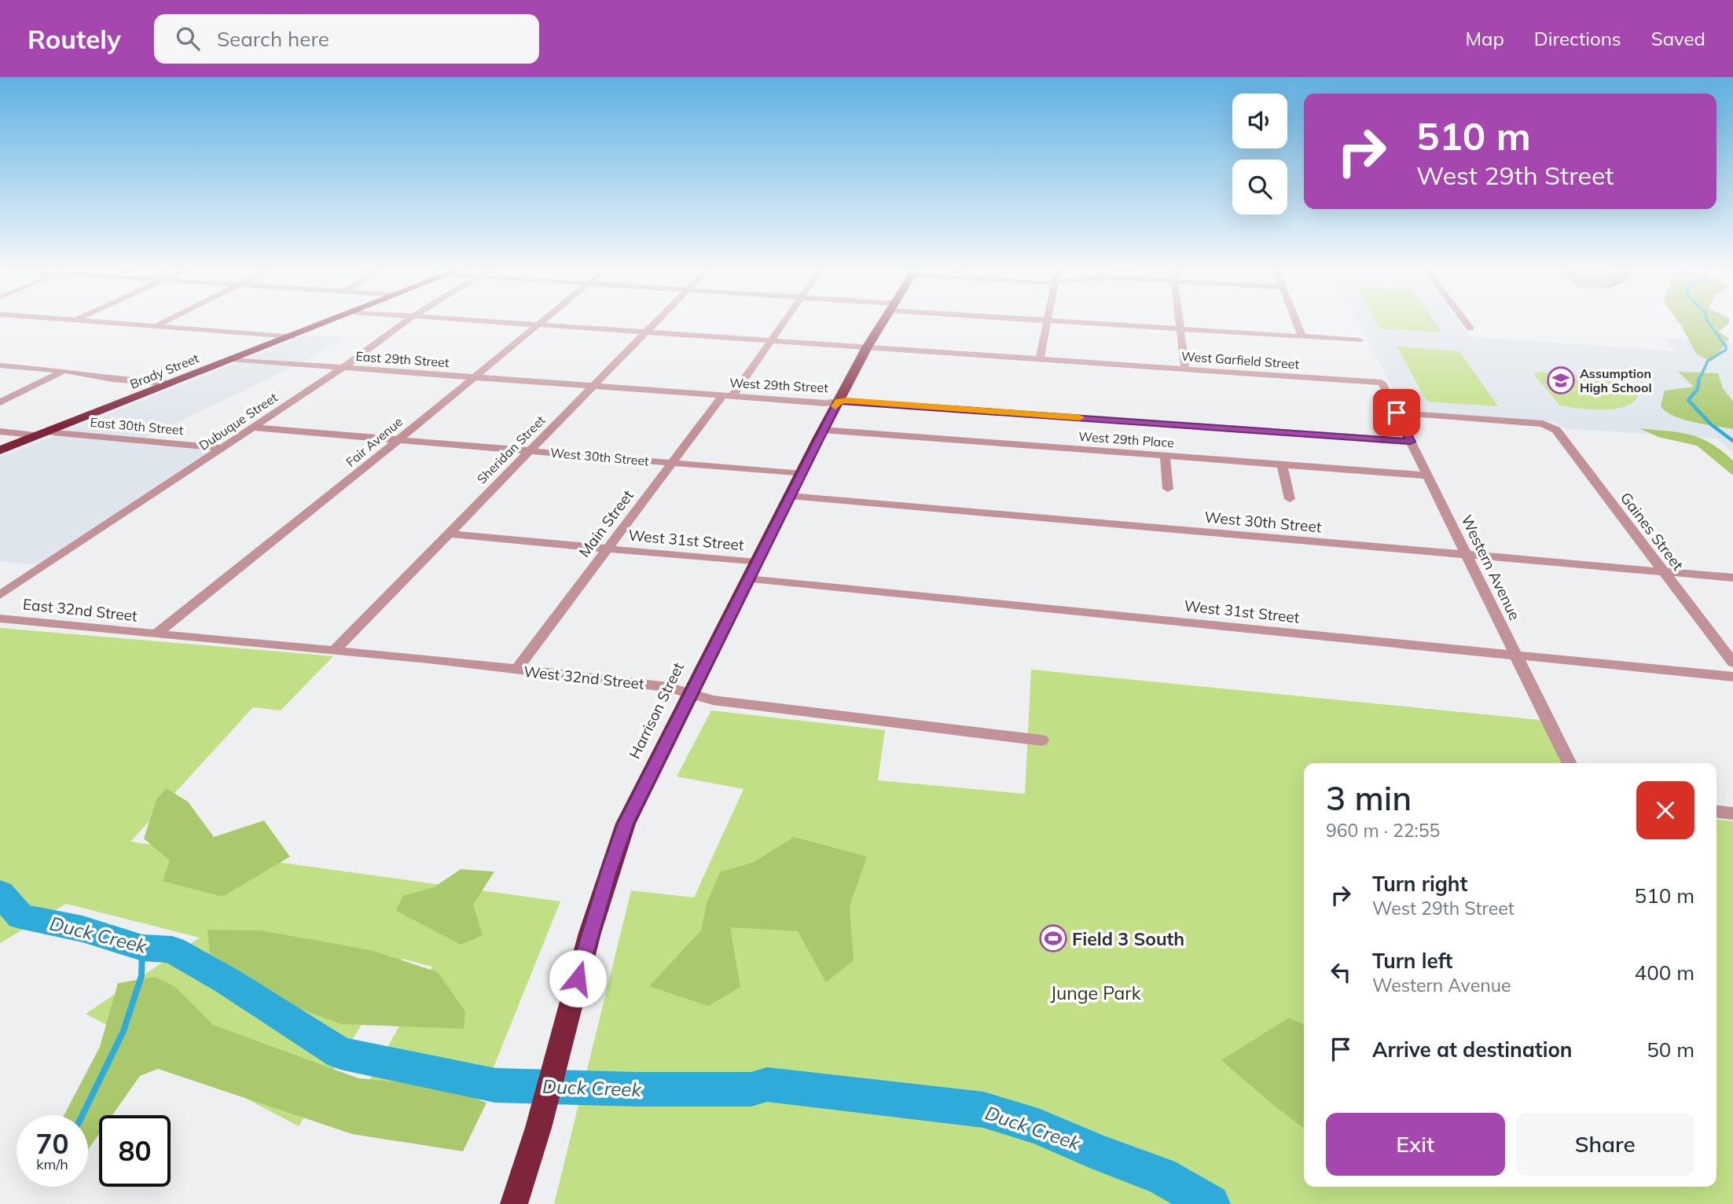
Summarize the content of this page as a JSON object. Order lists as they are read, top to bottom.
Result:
{
  "streets": {
    "highway": ["Brady Street", "Harrison Street"],
    "street": [
      "East 29th Street",
      "West Garfield Street",
      "West 29th Street",
      "Dubuque Street",
      "East 30th Street",
      "West 29th Place",
      "Fair Avenue",
      "Sheridan Street",
      "West 30th Street",
      "Main Street",
      "Gaines Street",
      "West 31st Street",
      "Western Avenue",
      "East 32nd Street",
      "West 32nd Street"
    ]
  },
  "crossings": [
    ["East 29th Street", "Brady Street"],
    ["East 29th Street", "West 29th Street"],
    ["East 29th Street", "Dubuque Street"],
    ["East 29th Street", "Fair Avenue"],
    ["West Garfield Street", "Fair Avenue"],
    ["West Garfield Street", "Sheridan Street"],
    ["West Garfield Street", "Main Street"],
    ["West Garfield Street", "Western Avenue"],
    ["West Garfield Street", "Harrison Street"],
    ["Brady Street", "East 30th Street"],
    ["West 29th Street", "Fair Avenue"],
    ["West 29th Street", "Sheridan Street"],
    ["West 29th Street", "Main Street"],
    ["West 29th Street", "Western Avenue"],
    ["West 29th Street", "Harrison Street"],
    ["Dubuque Street", "East 30th Street"],
    ["West 29th Place", "Western Avenue"],
    ["West 29th Place", "Harrison Street"],
    ["Fair Avenue", "West 30th Street"],
    ["Fair Avenue", "East 32nd Street"],
    ["Fair Avenue", "West 32nd Street"],
    ["Sheridan Street", "West 30th Street"],
    ["Sheridan Street", "West 31st Street"],
    ["Sheridan Street", "West 32nd Street"],
    ["West 30th Street", "Main Street"],
    ["West 30th Street", "Gaines Street"],
    ["West 30th Street", "Western Avenue"],
    ["West 30th Street", "Harrison Street"],
    ["Main Street", "West 31st Street"],
    ["Main Street", "West 32nd Street"],
    ["Gaines Street", "Western Avenue"],
    ["West 31st Street", "Western Avenue"],
    ["West 31st Street", "Harrison Street"],
    ["East 32nd Street", "West 32nd Street"],
    ["West 32nd Street", "Harrison Street"]
  ],
  "water": ["Duck Creek"],
  "parks": ["Junge Park"],
  "places": {
    "school or university": ["Assumption High School"],
    "sports": ["Field 3 South"]
  },
  "page": {
    "header": "Routely",
    "search": "Search here",
    "nav": ["Map", "Directions", "Saved"],
    "turn": ["510 m", "West 29th Street"],
    "heading": ["3 min", "960 m · 22:55"],
    "list": [
      {
        "name": "Turn right",
        "note": "West 29th Street",
        "value": "510 m"
      },
      {
        "name": "Turn left",
        "note": "Western Avenue",
        "value": "400 m"
      },
      {
        "name": "Arrive at destination",
        "value": "50 m"
      }
    ],
    "buttons": ["Exit", "Share"],
    "speed": "70 km/h",
    "limit": "80"
  }
}
